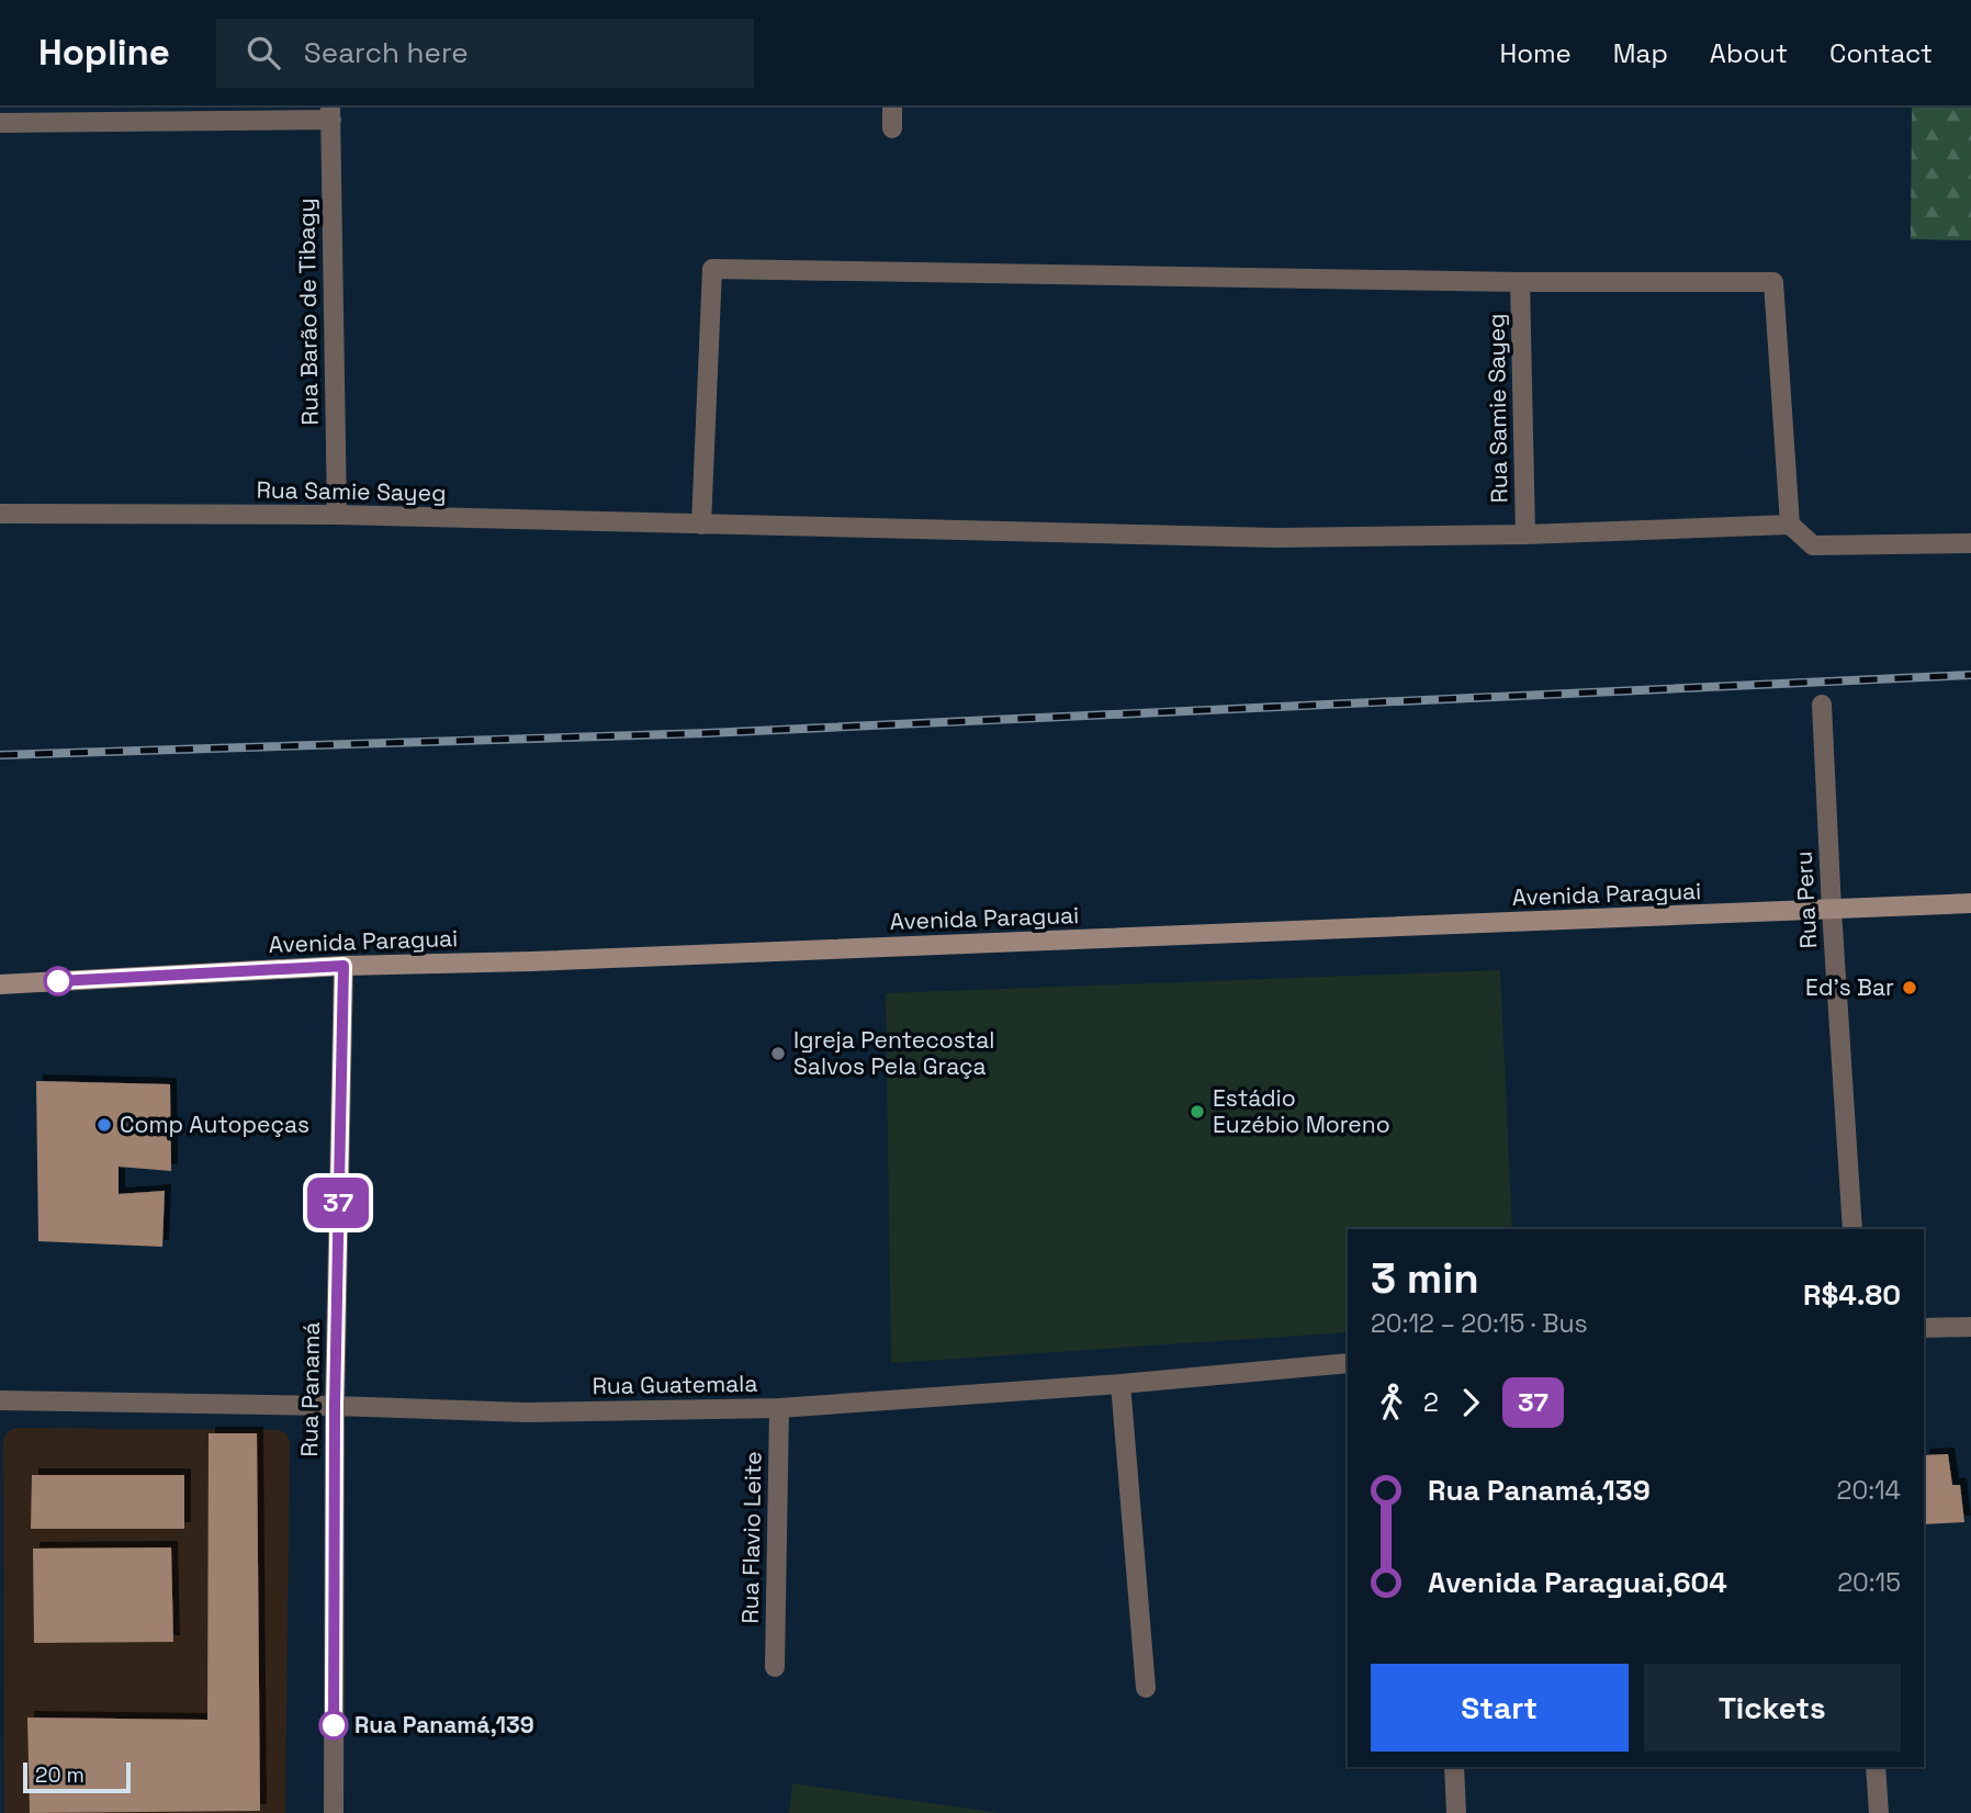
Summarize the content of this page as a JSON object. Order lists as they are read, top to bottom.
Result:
{
  "streets": {
    "street": [
      "Rua Barão de Tibagy",
      "Rua Samie Sayeg",
      "Avenida Paraguai",
      "Rua Peru",
      "Rua Guatemala",
      "Rua Panamá",
      "Rua Flavio Leite"
    ]
  },
  "crossings": [
    ["Rua Barão de Tibagy", "Rua Samie Sayeg"],
    ["Avenida Paraguai", "Rua Peru"],
    ["Avenida Paraguai", "Rua Panamá"],
    ["Rua Guatemala", "Rua Panamá"],
    ["Rua Guatemala", "Rua Flavio Leite"]
  ],
  "places": [
    "Ed's Bar",
    "Igreja Pentecostal Salvos Pela Graça",
    "Estádio Euzébio Moreno",
    "Comp Autopeças",
    "Rua Panamá,139"
  ],
  "lines": ["bus line 37"],
  "scale_bar": "20 m",
  "page": {
    "header": "Hopline",
    "search": "Search here",
    "nav": [
      "Home",
      "Map",
      "About",
      "Contact"
    ],
    "on_map": "37",
    "heading": ["3 min", "20:12 – 20:15 · Bus", "R$4.80"],
    "legs": ["2", "37"],
    "list": [
      {
        "name": "Rua Panamá,139",
        "value": "20:14"
      },
      {
        "name": "Avenida Paraguai,604",
        "value": "20:15"
      }
    ],
    "buttons": ["Start", "Tickets"],
    "scale": "20 m"
  }
}
